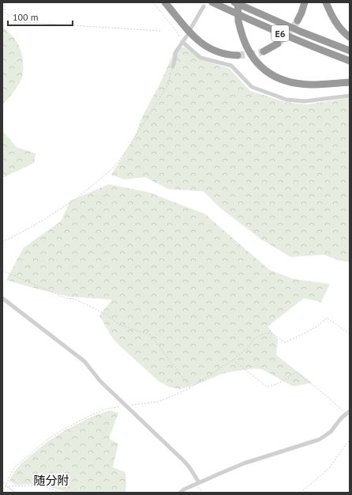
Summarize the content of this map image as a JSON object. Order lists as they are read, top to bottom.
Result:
{
  "streets": {
    "highway": ["E6"]
  },
  "districts": ["随分附"],
  "scale_bar": "100 m"
}
